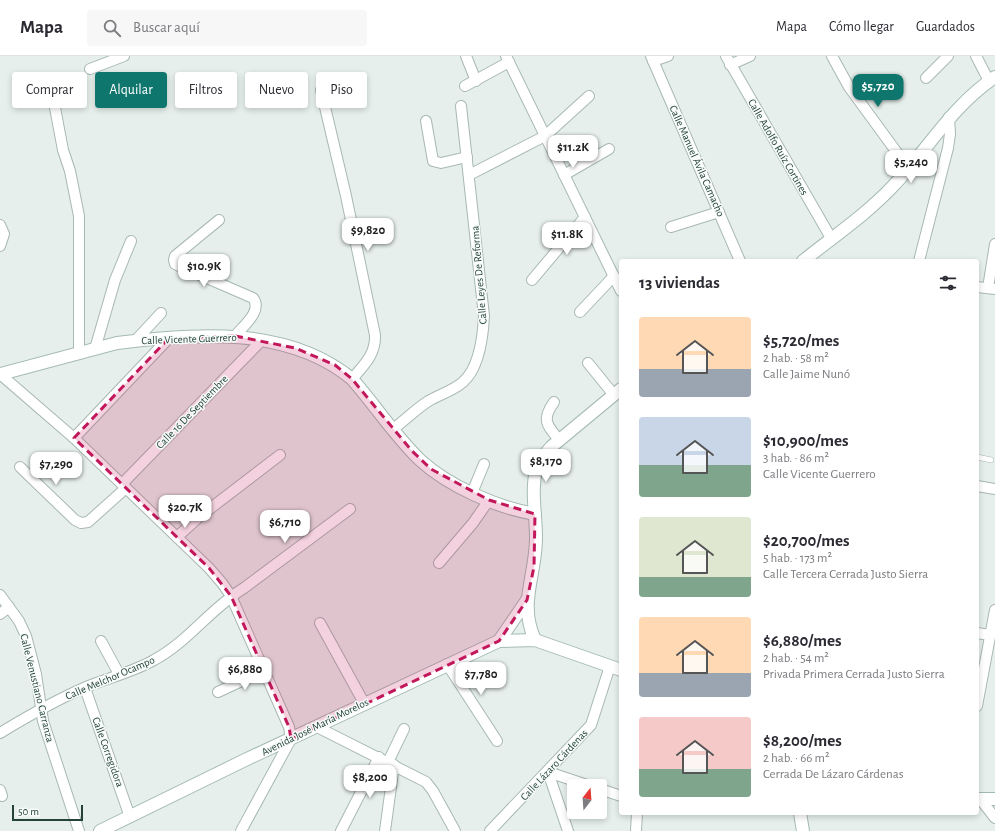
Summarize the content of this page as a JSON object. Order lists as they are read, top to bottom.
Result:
{
  "streets": {
    "street": [
      "Calle Adolfo Ruíz Cortines",
      "Calle Manuel Ávila Camacho",
      "Calle Leyes De Reforma",
      "Calle Vicente Guerrero",
      "Calle 16 De Septiembre",
      "Calle Melchor Ocampo",
      "Calle Venustiano Carranza",
      "Avenida José María Morelos",
      "Calle Corregidora",
      "Calle Lázaro Cárdenas"
    ]
  },
  "crossings": [
    ["Calle Leyes De Reforma", "Calle Vicente Guerrero"],
    ["Calle Vicente Guerrero", "Calle 16 De Septiembre"],
    ["Calle Melchor Ocampo", "Calle Venustiano Carranza"],
    ["Calle Melchor Ocampo", "Calle Corregidora"],
    ["Avenida José María Morelos", "Calle Corregidora"]
  ],
  "scale_bar": "50 m",
  "north": "top",
  "page": {
    "header": "Mapa",
    "search": "Buscar aquí",
    "nav": ["Mapa", "Cómo llegar", "Guardados"],
    "chip": [
      "Comprar",
      "Alquilar",
      "Filtros",
      "Nuevo",
      "Piso"
    ],
    "price": [
      "$5,720",
      "$11.2K",
      "$5,240",
      "$9,820",
      "$11.8K",
      "$10.9K",
      "$8,170",
      "$7,290",
      "$20.7K",
      "$6,710",
      "$6,880",
      "$7,780",
      "$8,200"
    ],
    "heading": "13 viviendas",
    "list": [
      {
        "name": "$5,720/mes",
        "note": "2 hab. · 58 m² · Calle Jaime Nunó"
      },
      {
        "name": "$10,900/mes",
        "note": "3 hab. · 86 m² · Calle Vicente Guerrero"
      },
      {
        "name": "$20,700/mes",
        "note": "5 hab. · 173 m² · Calle Tercera Cerrada Justo Sierra"
      },
      {
        "name": "$6,880/mes",
        "note": "2 hab. · 54 m² · Privada Primera Cerrada Justo Sierra"
      },
      {
        "name": "$8,200/mes",
        "note": "2 hab. · 66 m² · Cerrada De Lázaro Cárdenas"
      }
    ],
    "scale": "50 m"
  }
}
